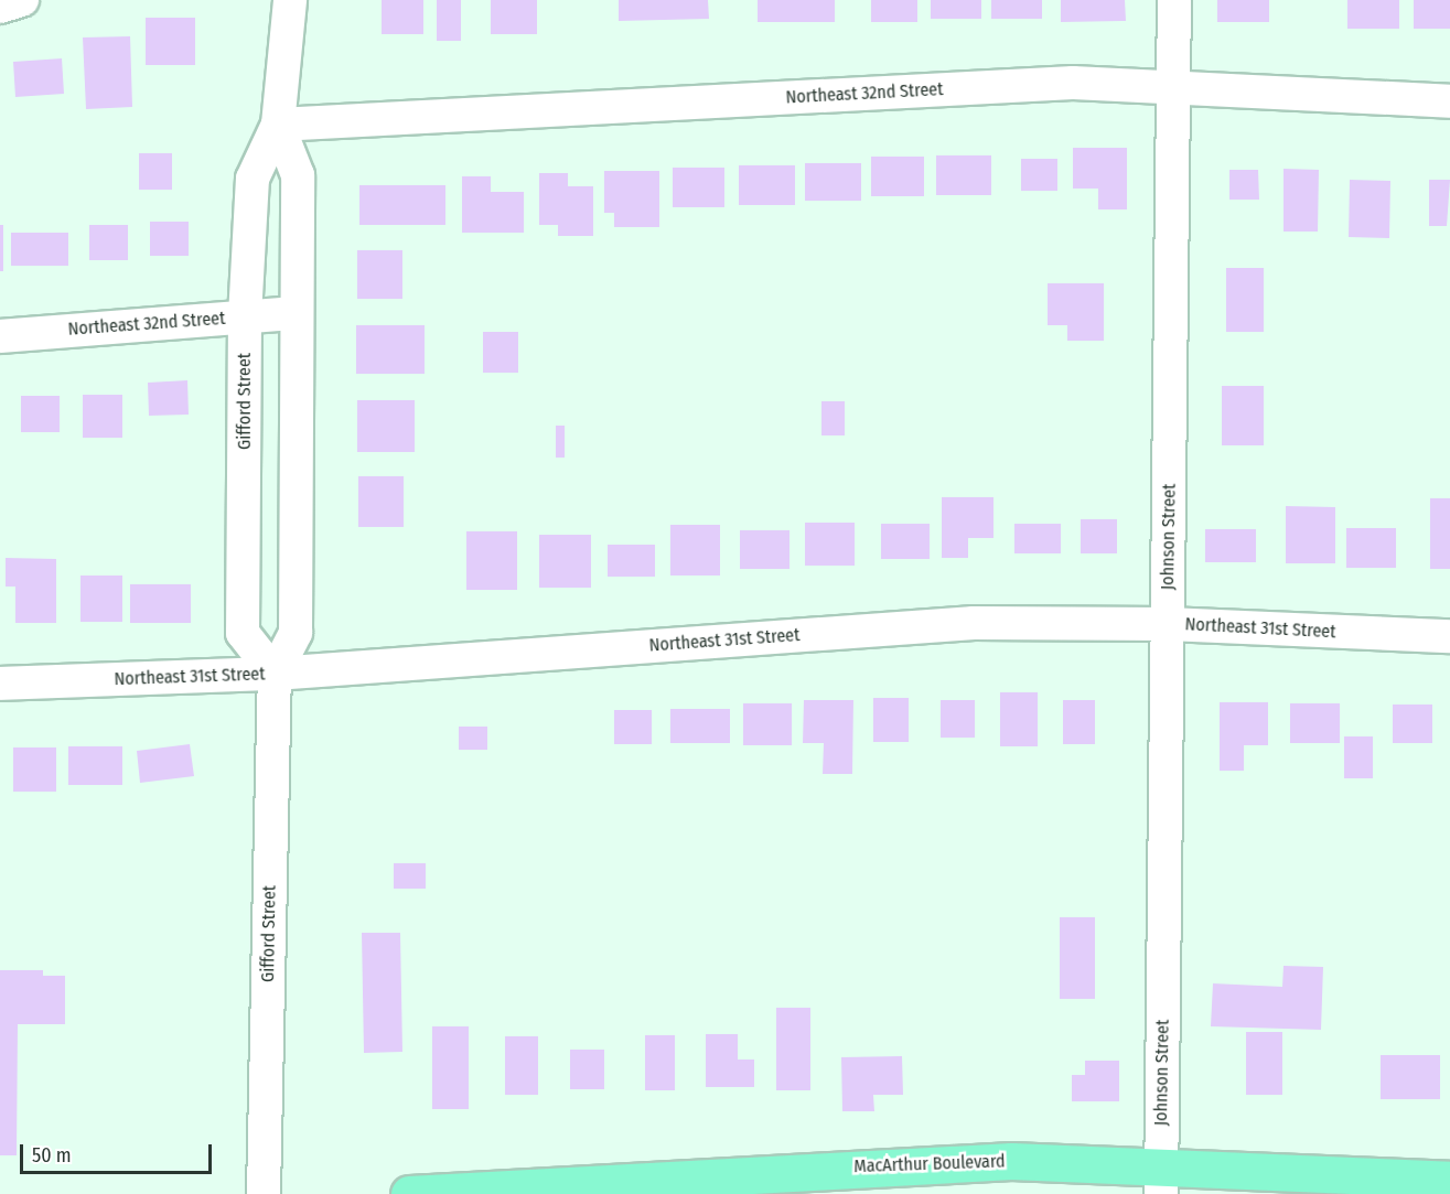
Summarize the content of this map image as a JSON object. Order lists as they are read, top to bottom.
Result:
{
  "streets": {
    "main road": ["MacArthur Boulevard"],
    "street": [
      "Northeast 32nd Street",
      "Gifford Street",
      "Johnson Street",
      "Northeast 31st Street"
    ]
  },
  "crossings": [
    ["Northeast 32nd Street", "Gifford Street"],
    ["Northeast 32nd Street", "Johnson Street"],
    ["Gifford Street", "Northeast 31st Street"],
    ["Johnson Street", "Northeast 31st Street"],
    ["Johnson Street", "MacArthur Boulevard"]
  ],
  "scale_bar": "50 m"
}
